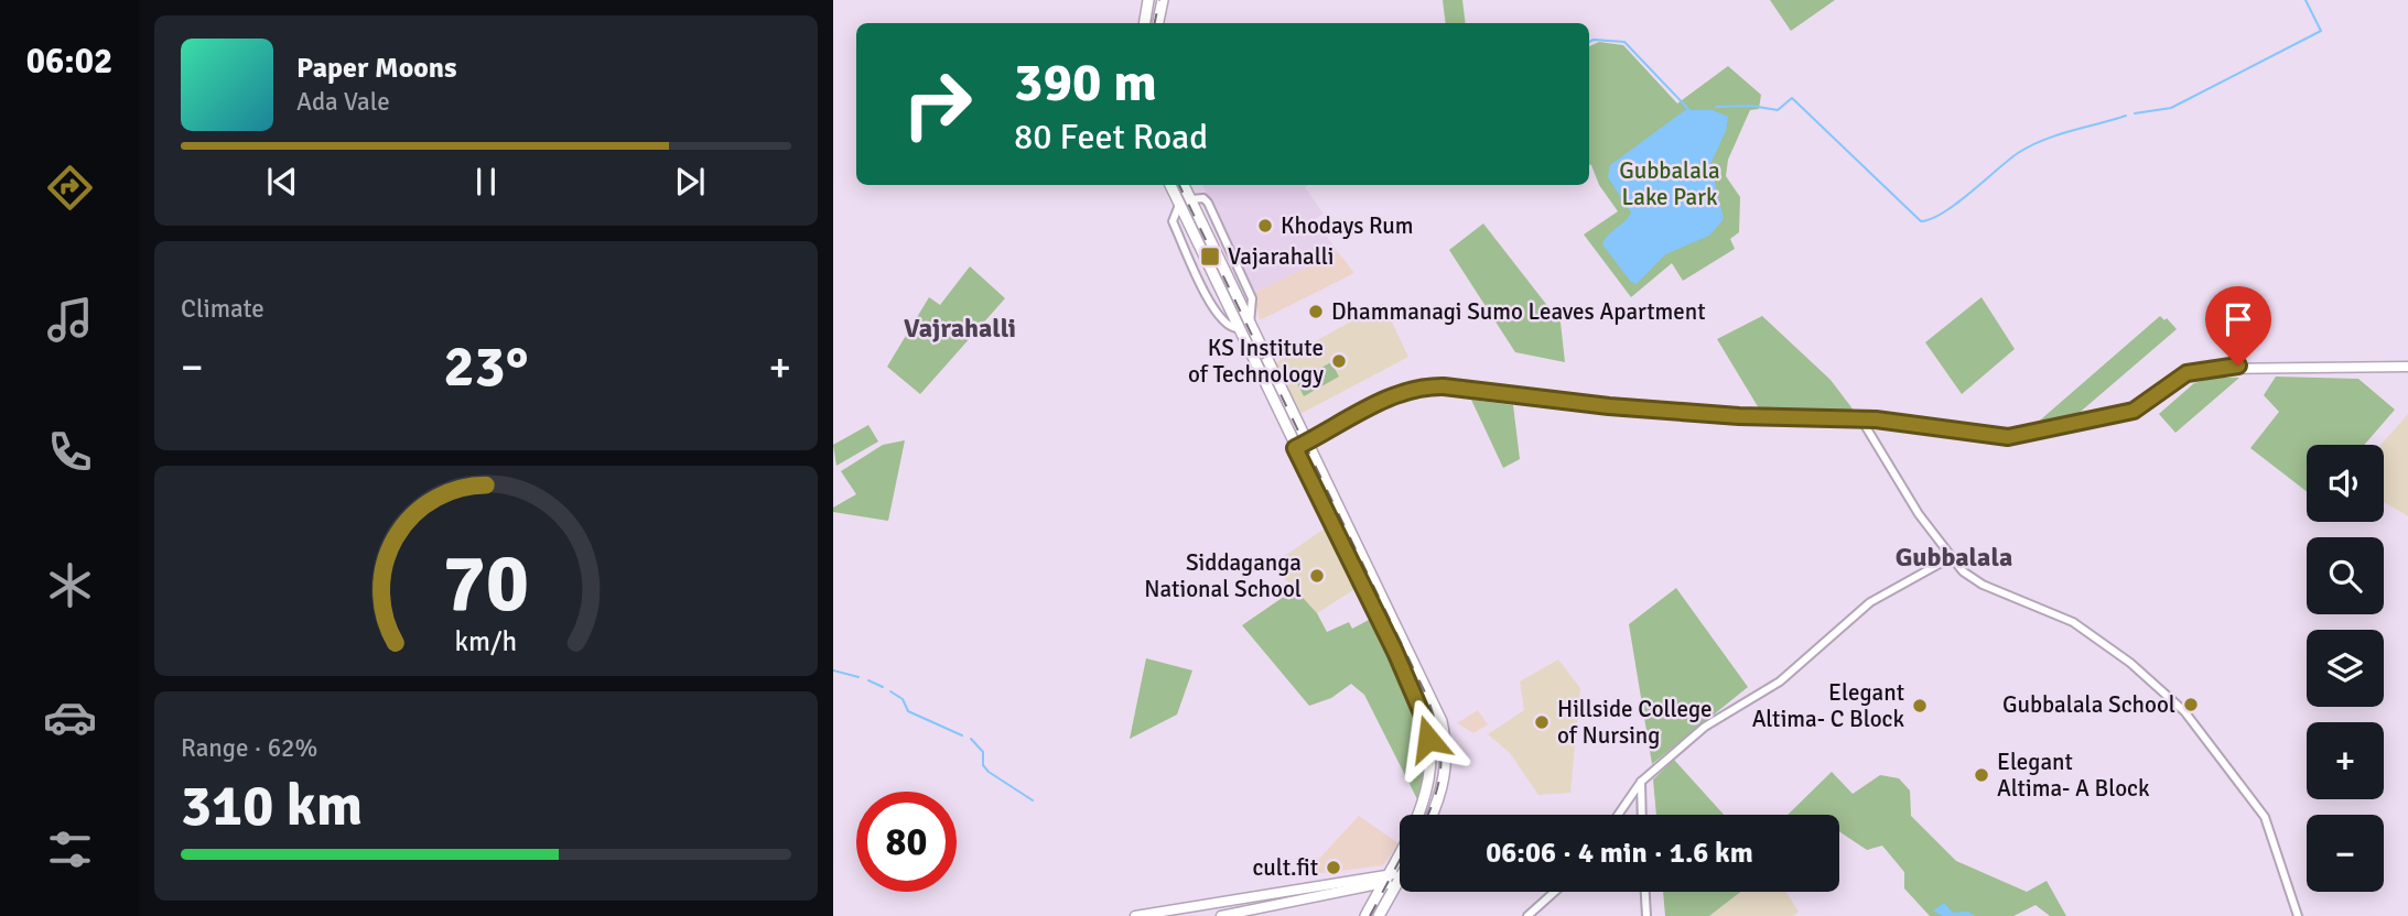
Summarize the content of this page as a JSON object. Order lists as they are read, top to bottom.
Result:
{
  "districts": ["Vajrahalli", "Gubbalala"],
  "parks": ["Gubbalala Lake Park"],
  "places": {
    "other": [
      "Khodays Rum",
      "Dhammanagi Sumo Leaves Apartment",
      "KS Institute of Technology",
      "Siddaganga National School",
      "Gubbalala School",
      "Elegant Altima- C Block",
      "Hillside College of Nursing",
      "Elegant Altima- A Block",
      "cult.fit"
    ],
    "transit": ["Vajarahalli"]
  },
  "page": {
    "tabs": "06:02",
    "turn": ["390 m", "80 Feet Road"],
    "song": ["Paper Moons", "Ada Vale"],
    "tile": [
      "Climate",
      ["Range · 62%", "310 km"]
    ],
    "heat": ["−", "23°", "+"],
    "map_buttons": ["+", "−"],
    "limit": "80",
    "trip": "06:06 · 4 min · 1.6 km",
    "gauge": ["70", "km/h"]
  }
}
